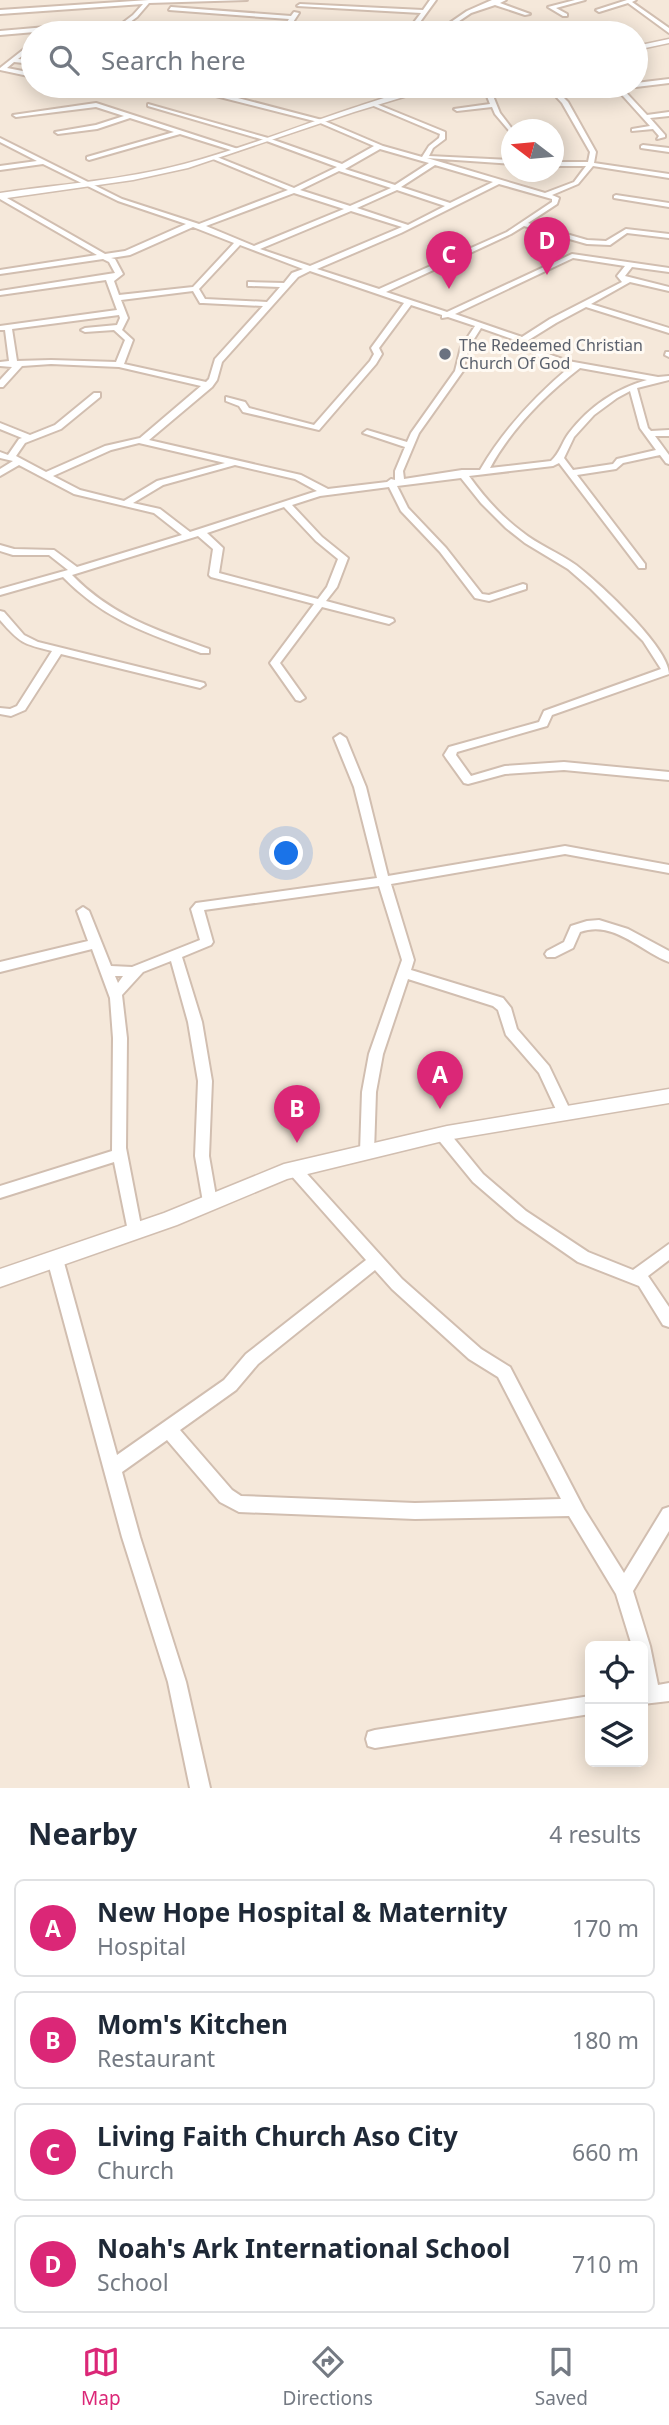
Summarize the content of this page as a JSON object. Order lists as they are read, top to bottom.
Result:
{
  "places": ["The Redeemed Christian Church Of God"],
  "north": "left",
  "page": {
    "search": "Search here",
    "pins": [
      "D",
      "C",
      "A",
      "B"
    ],
    "heading": ["Nearby", "4 results"],
    "list": [
      {
        "mark": "A",
        "name": "New Hope Hospital & Maternity",
        "note": "Hospital",
        "value": "170 m"
      },
      {
        "mark": "B",
        "name": "Mom's Kitchen",
        "note": "Restaurant",
        "value": "180 m"
      },
      {
        "mark": "C",
        "name": "Living Faith Church Aso City",
        "note": "Church",
        "value": "660 m"
      },
      {
        "mark": "D",
        "name": "Noah's Ark International School",
        "note": "School",
        "value": "710 m"
      }
    ],
    "nav": ["Map", "Directions", "Saved"]
  }
}
